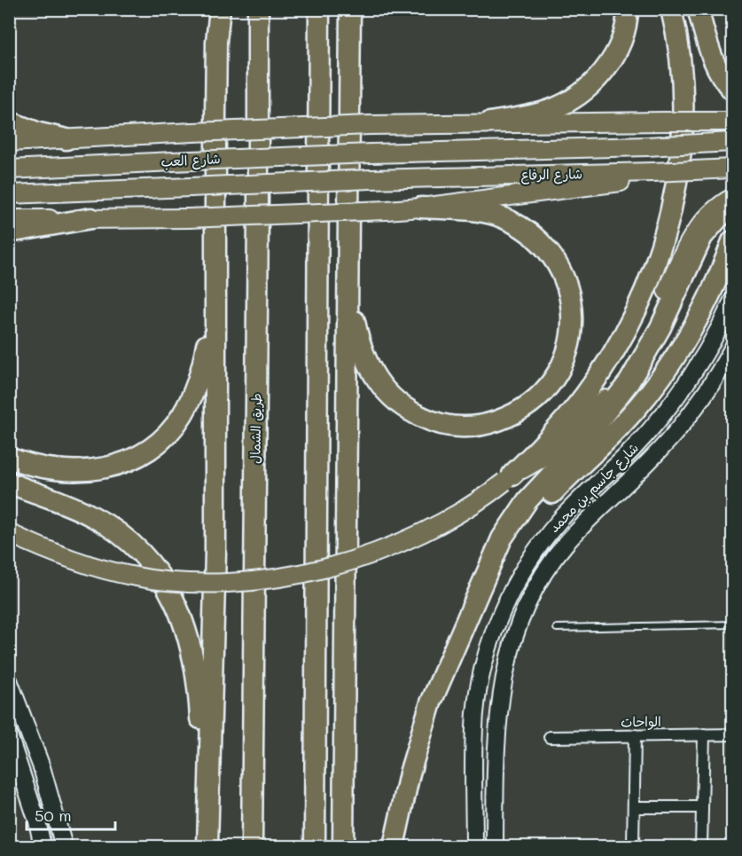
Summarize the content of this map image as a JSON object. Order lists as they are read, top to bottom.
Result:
{
  "streets": {
    "highway": ["طريق الشمال"],
    "main road": ["شارع العب", "شارع الرفاع", "شارع جاسم بن محمد"],
    "street": ["الواحات"]
  },
  "crossings": [
    ["شارع العب", "شارع الرفاع"]
  ],
  "scale_bar": "50 m"
}
